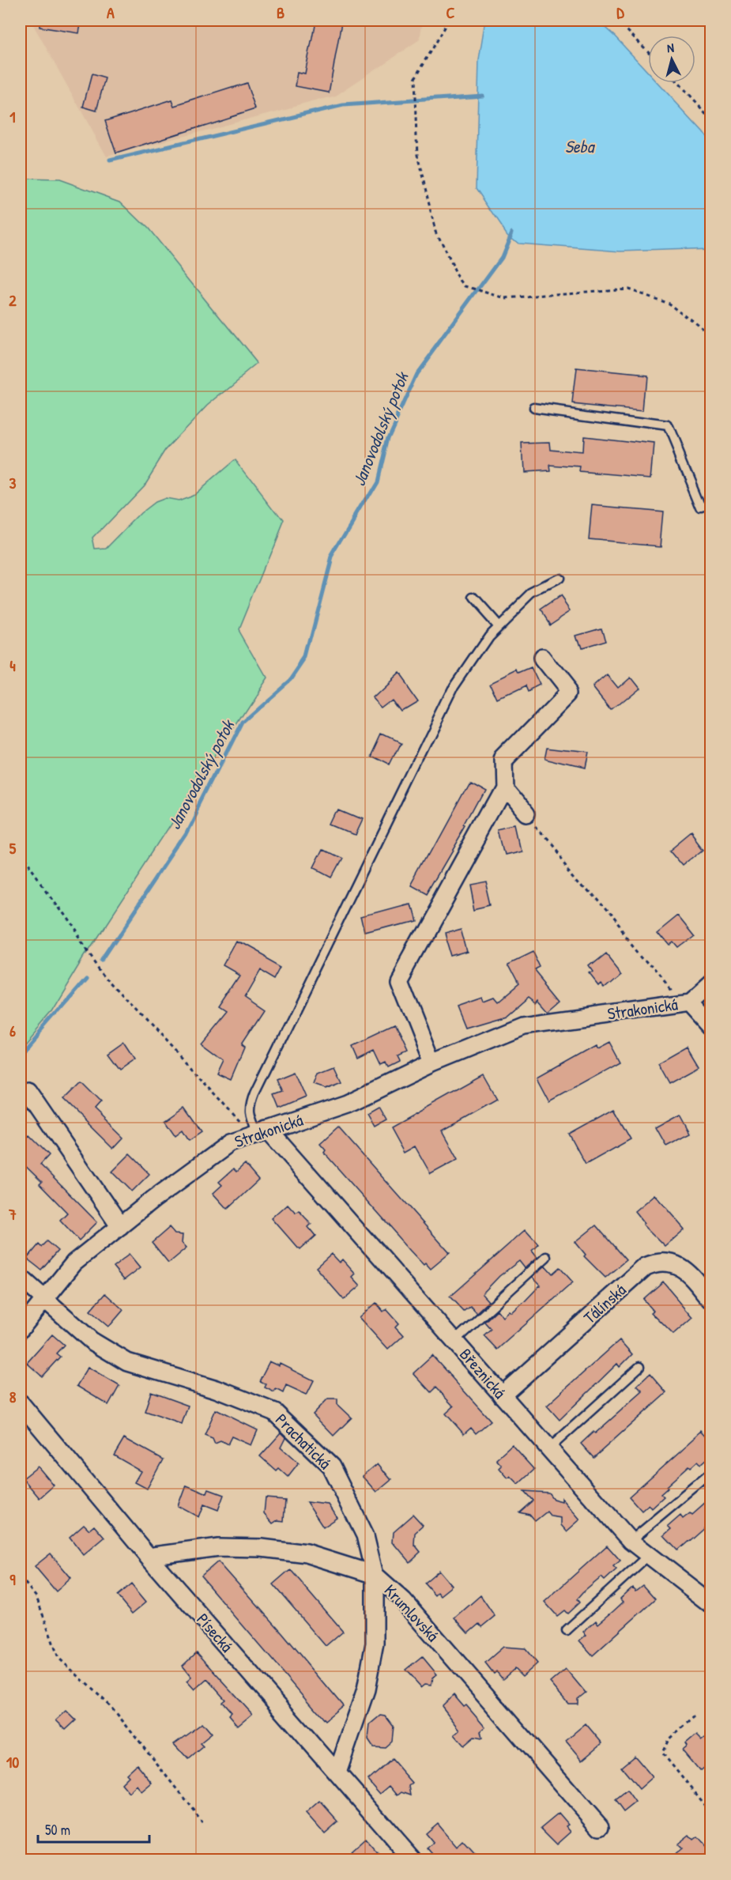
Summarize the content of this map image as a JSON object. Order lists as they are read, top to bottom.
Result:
{
  "streets": {
    "street": [
      "Strakonická",
      "Tálínská",
      "Březnická",
      "Prachatická",
      "Krumlovská",
      "Písecká"
    ]
  },
  "crossings": [
    ["Strakonická", "Březnická"],
    ["Strakonická", "Prachatická"],
    ["Tálínská", "Březnická"],
    ["Prachatická", "Krumlovská"],
    ["Prachatická", "Písecká"],
    ["Krumlovská", "Písecká"]
  ],
  "water": ["Seba", "Janovodolský potok"],
  "scale_bar": "50 m",
  "north": "top",
  "grid": {
    "columns": [
      "A",
      "B",
      "C",
      "D"
    ],
    "rows": [
      "1",
      "2",
      "3",
      "4",
      "5",
      "6",
      "7",
      "8",
      "9",
      "10"
    ]
  }
}
